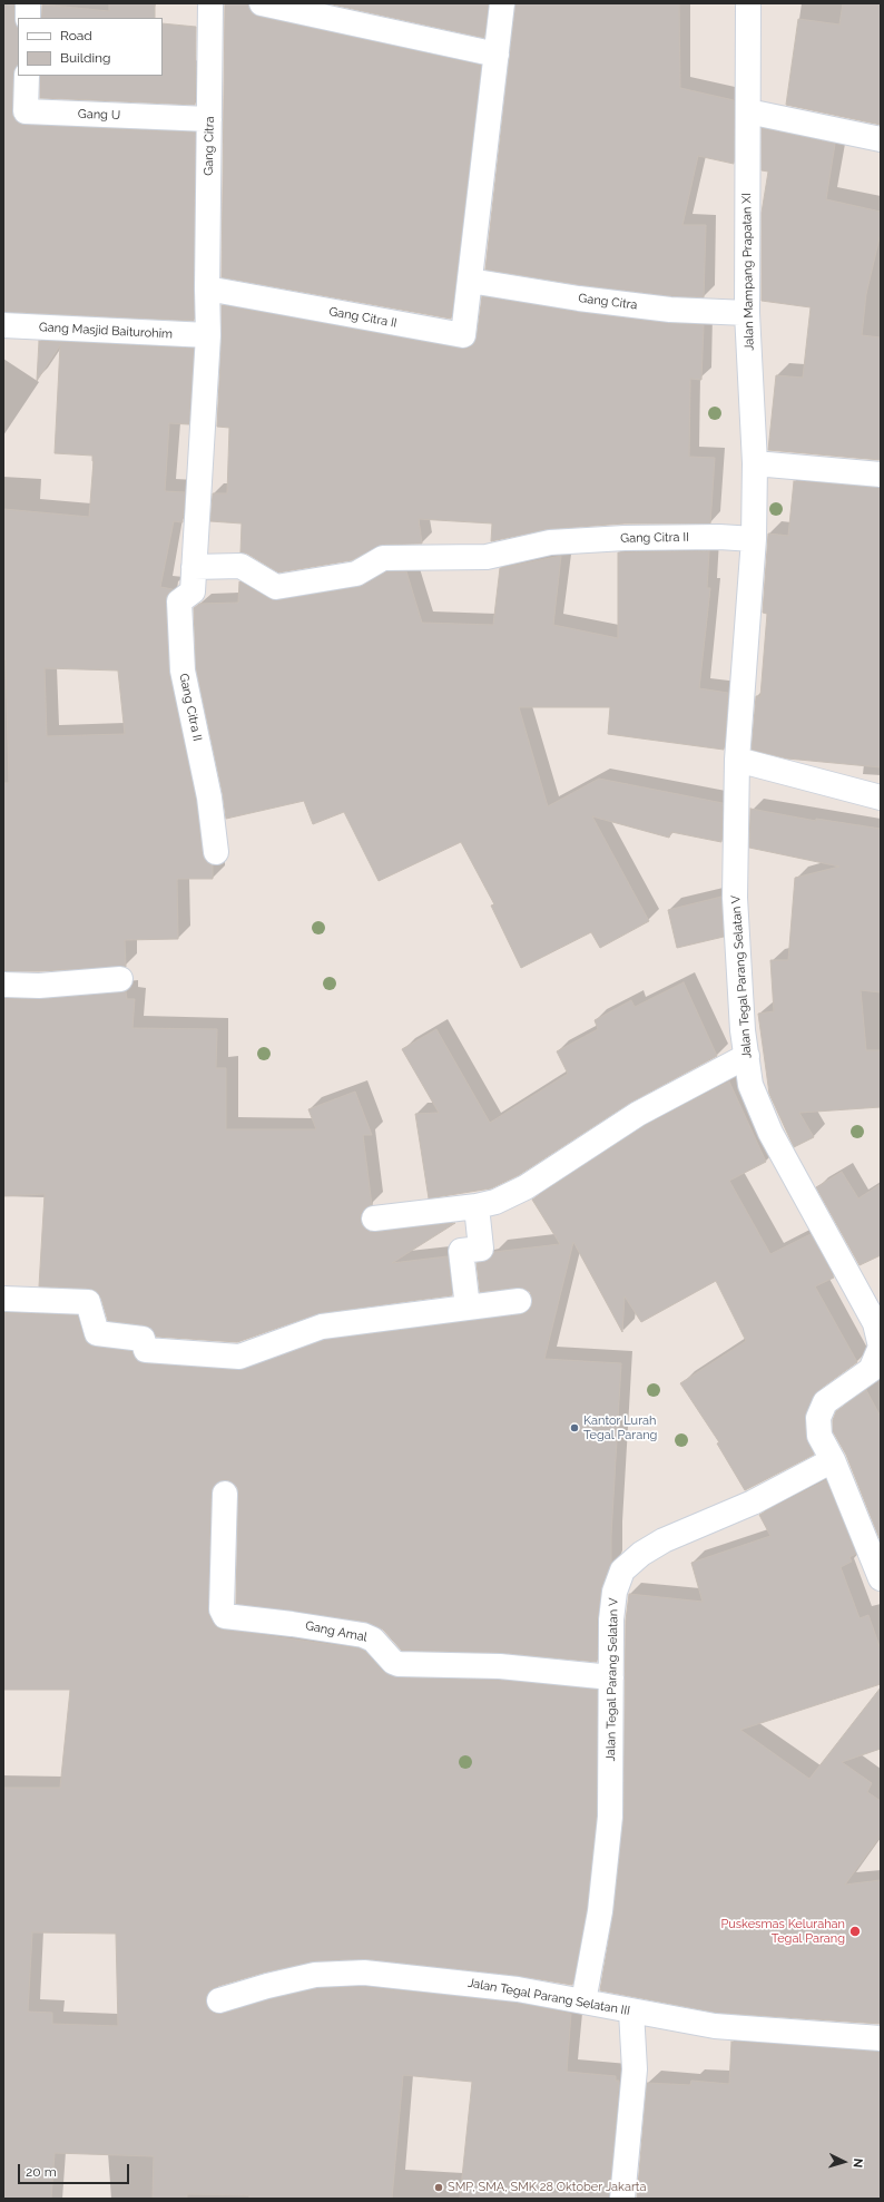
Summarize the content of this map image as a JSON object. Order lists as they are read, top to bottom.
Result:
{
  "streets": {
    "street": [
      "Gang U",
      "Gang Citra",
      "Jalan Mampang Prapatan XI",
      "Gang Citra II",
      "Gang Masjid Baiturohim",
      "Jalan Tegal Parang Selatan V",
      "Gang Amal",
      "Jalan Tegal Parang Selatan III"
    ]
  },
  "crossings": [
    ["Gang U", "Gang Citra"],
    ["Gang Citra", "Jalan Mampang Prapatan XI"],
    ["Gang Citra", "Gang Citra II"],
    ["Jalan Mampang Prapatan XI", "Gang Citra II"],
    ["Jalan Mampang Prapatan XI", "Jalan Tegal Parang Selatan V"],
    ["Gang Citra II", "Gang Masjid Baiturohim"],
    ["Gang Citra II", "Jalan Tegal Parang Selatan V"],
    ["Jalan Tegal Parang Selatan V", "Gang Amal"],
    ["Jalan Tegal Parang Selatan V", "Jalan Tegal Parang Selatan III"]
  ],
  "places": ["Kantor Lurah Tegal Parang", "Puskesmas Kelurahan Tegal Parang", "SMP, SMA, SMK 28 Oktober Jakarta"],
  "legend": ["Road", "Building"],
  "scale_bar": "20 m",
  "north": "right"
}
